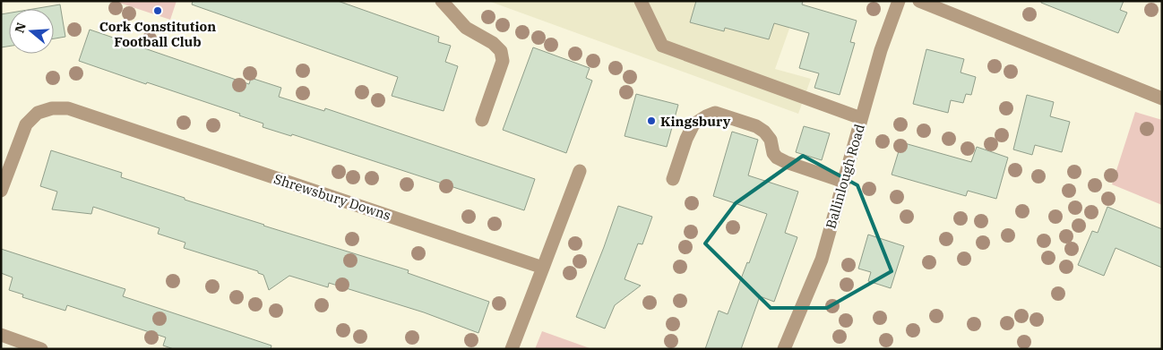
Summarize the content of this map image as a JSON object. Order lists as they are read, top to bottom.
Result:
{
  "streets": {
    "street": ["Ballinlough Road", "Shrewsbury Downs"]
  },
  "places": ["Cork Constitution Football Club", "Kingsbury"],
  "north": "left"
}
